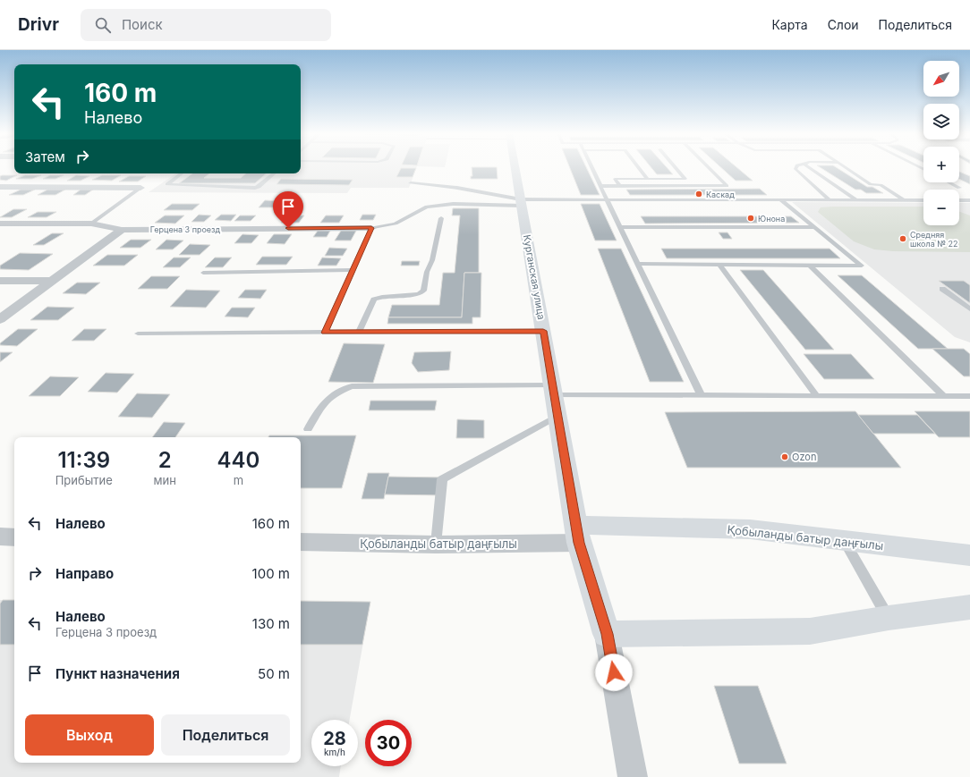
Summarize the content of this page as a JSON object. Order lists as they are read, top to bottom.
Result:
{
  "streets": {
    "street": ["Герцена 3 проезд", "Курганская улица", "Қобыланды батыр даңғылы"]
  },
  "crossings": [
    ["Курганская улица", "Қобыланды батыр даңғылы"]
  ],
  "places": [
    "Каскад",
    "Юнона",
    "Средняя школа № 22",
    "Ozon"
  ],
  "north": "bottom left",
  "page": {
    "header": "Drivr",
    "search": "Поиск",
    "nav": ["Карта", "Слои", "Поделиться"],
    "map_buttons": ["+", "−"],
    "turn": ["160 m", "Налево"],
    "then": "Затем",
    "eta": [
      "11:39",
      "Прибытие",
      "2",
      "мин",
      "440",
      "m"
    ],
    "list": [
      {
        "name": "Налево",
        "value": "160 m"
      },
      {
        "name": "Направо",
        "value": "100 m"
      },
      {
        "name": "Налево",
        "note": "Герцена 3 проезд",
        "value": "130 m"
      },
      {
        "name": "Пункт назначения",
        "value": "50 m"
      }
    ],
    "buttons": ["Выход", "Поделиться"],
    "speed": "28 km/h",
    "limit": "30"
  }
}
